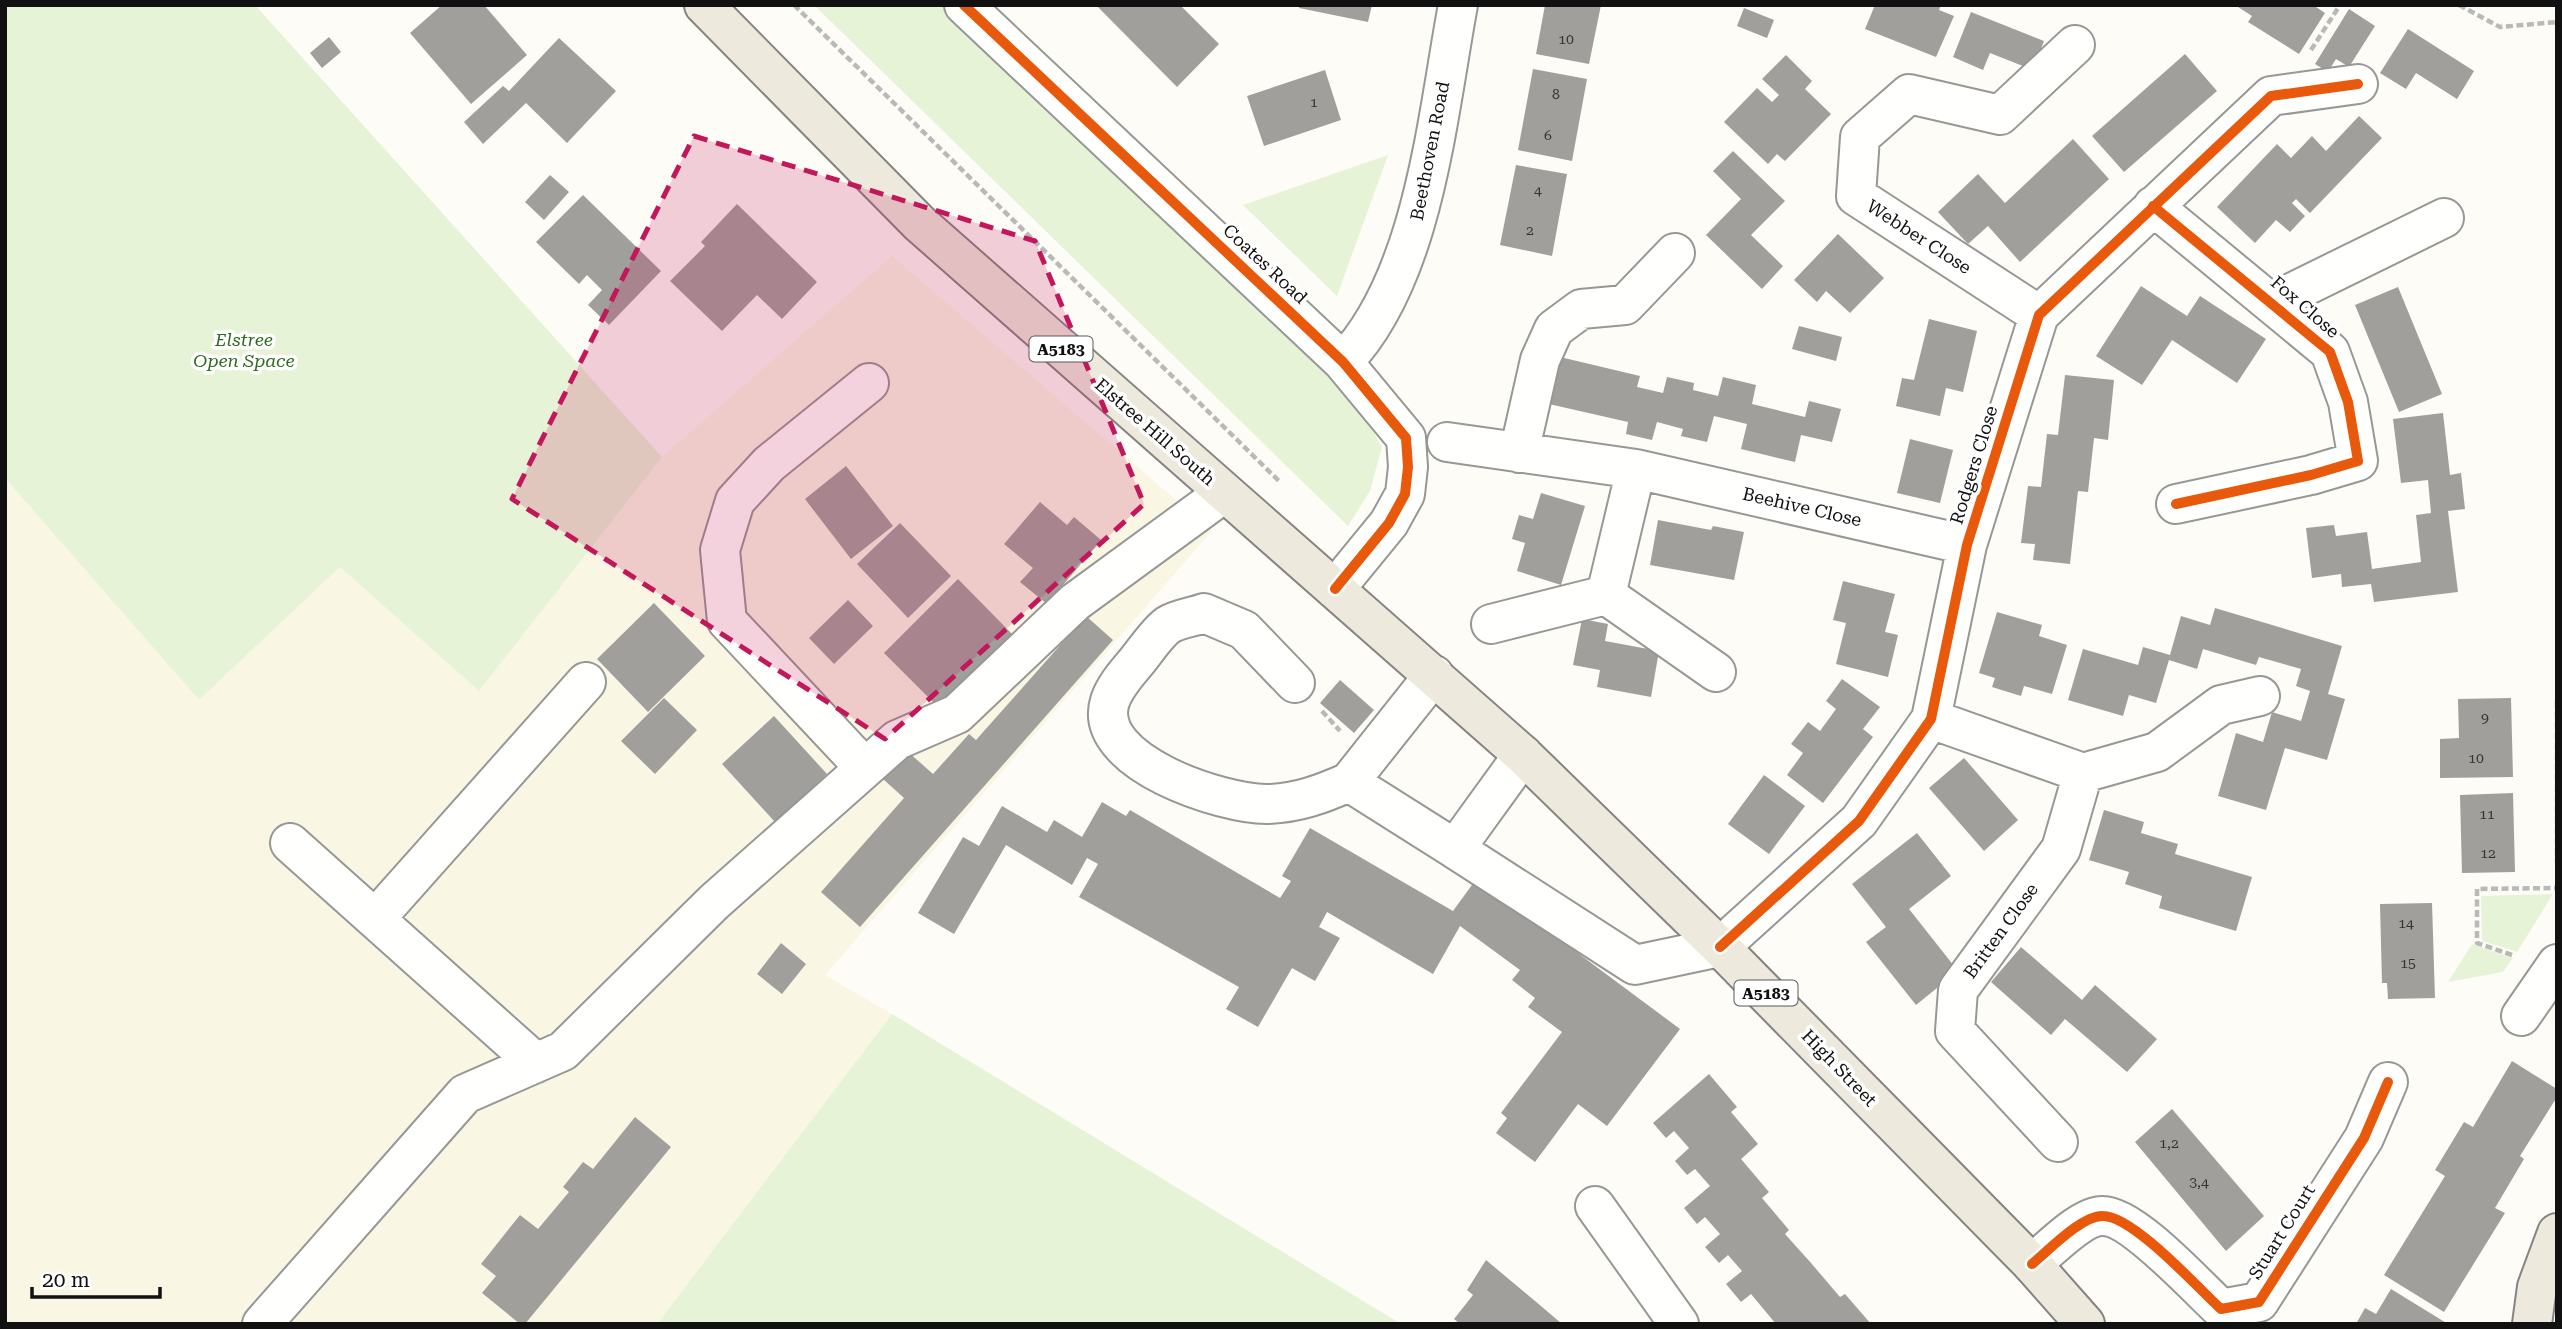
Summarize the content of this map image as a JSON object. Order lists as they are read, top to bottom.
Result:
{
  "streets": {
    "main road": ["A5183", "Elstree Hill South", "High Street"],
    "street": [
      "Beethoven Road",
      "Webber Close",
      "Coates Road",
      "Fox Close",
      "Rodgers Close",
      "Beehive Close",
      "Britten Close",
      "Stuart Court"
    ]
  },
  "crossings": [
    ["Beethoven Road", "Coates Road"],
    ["Webber Close", "Rodgers Close"],
    ["Coates Road", "Elstree Hill South"],
    ["Fox Close", "Rodgers Close"],
    ["Elstree Hill South", "High Street"],
    ["Rodgers Close", "Beehive Close"],
    ["Rodgers Close", "High Street"],
    ["High Street", "Stuart Court"]
  ],
  "parks": ["Elstree Open Space"],
  "house_numbers": [
    "10",
    "8",
    "1",
    "6",
    "4",
    "2",
    "9",
    "10",
    "11",
    "12",
    "14",
    "15",
    "1,2",
    "3,4"
  ],
  "scale_bar": "20 m"
}
